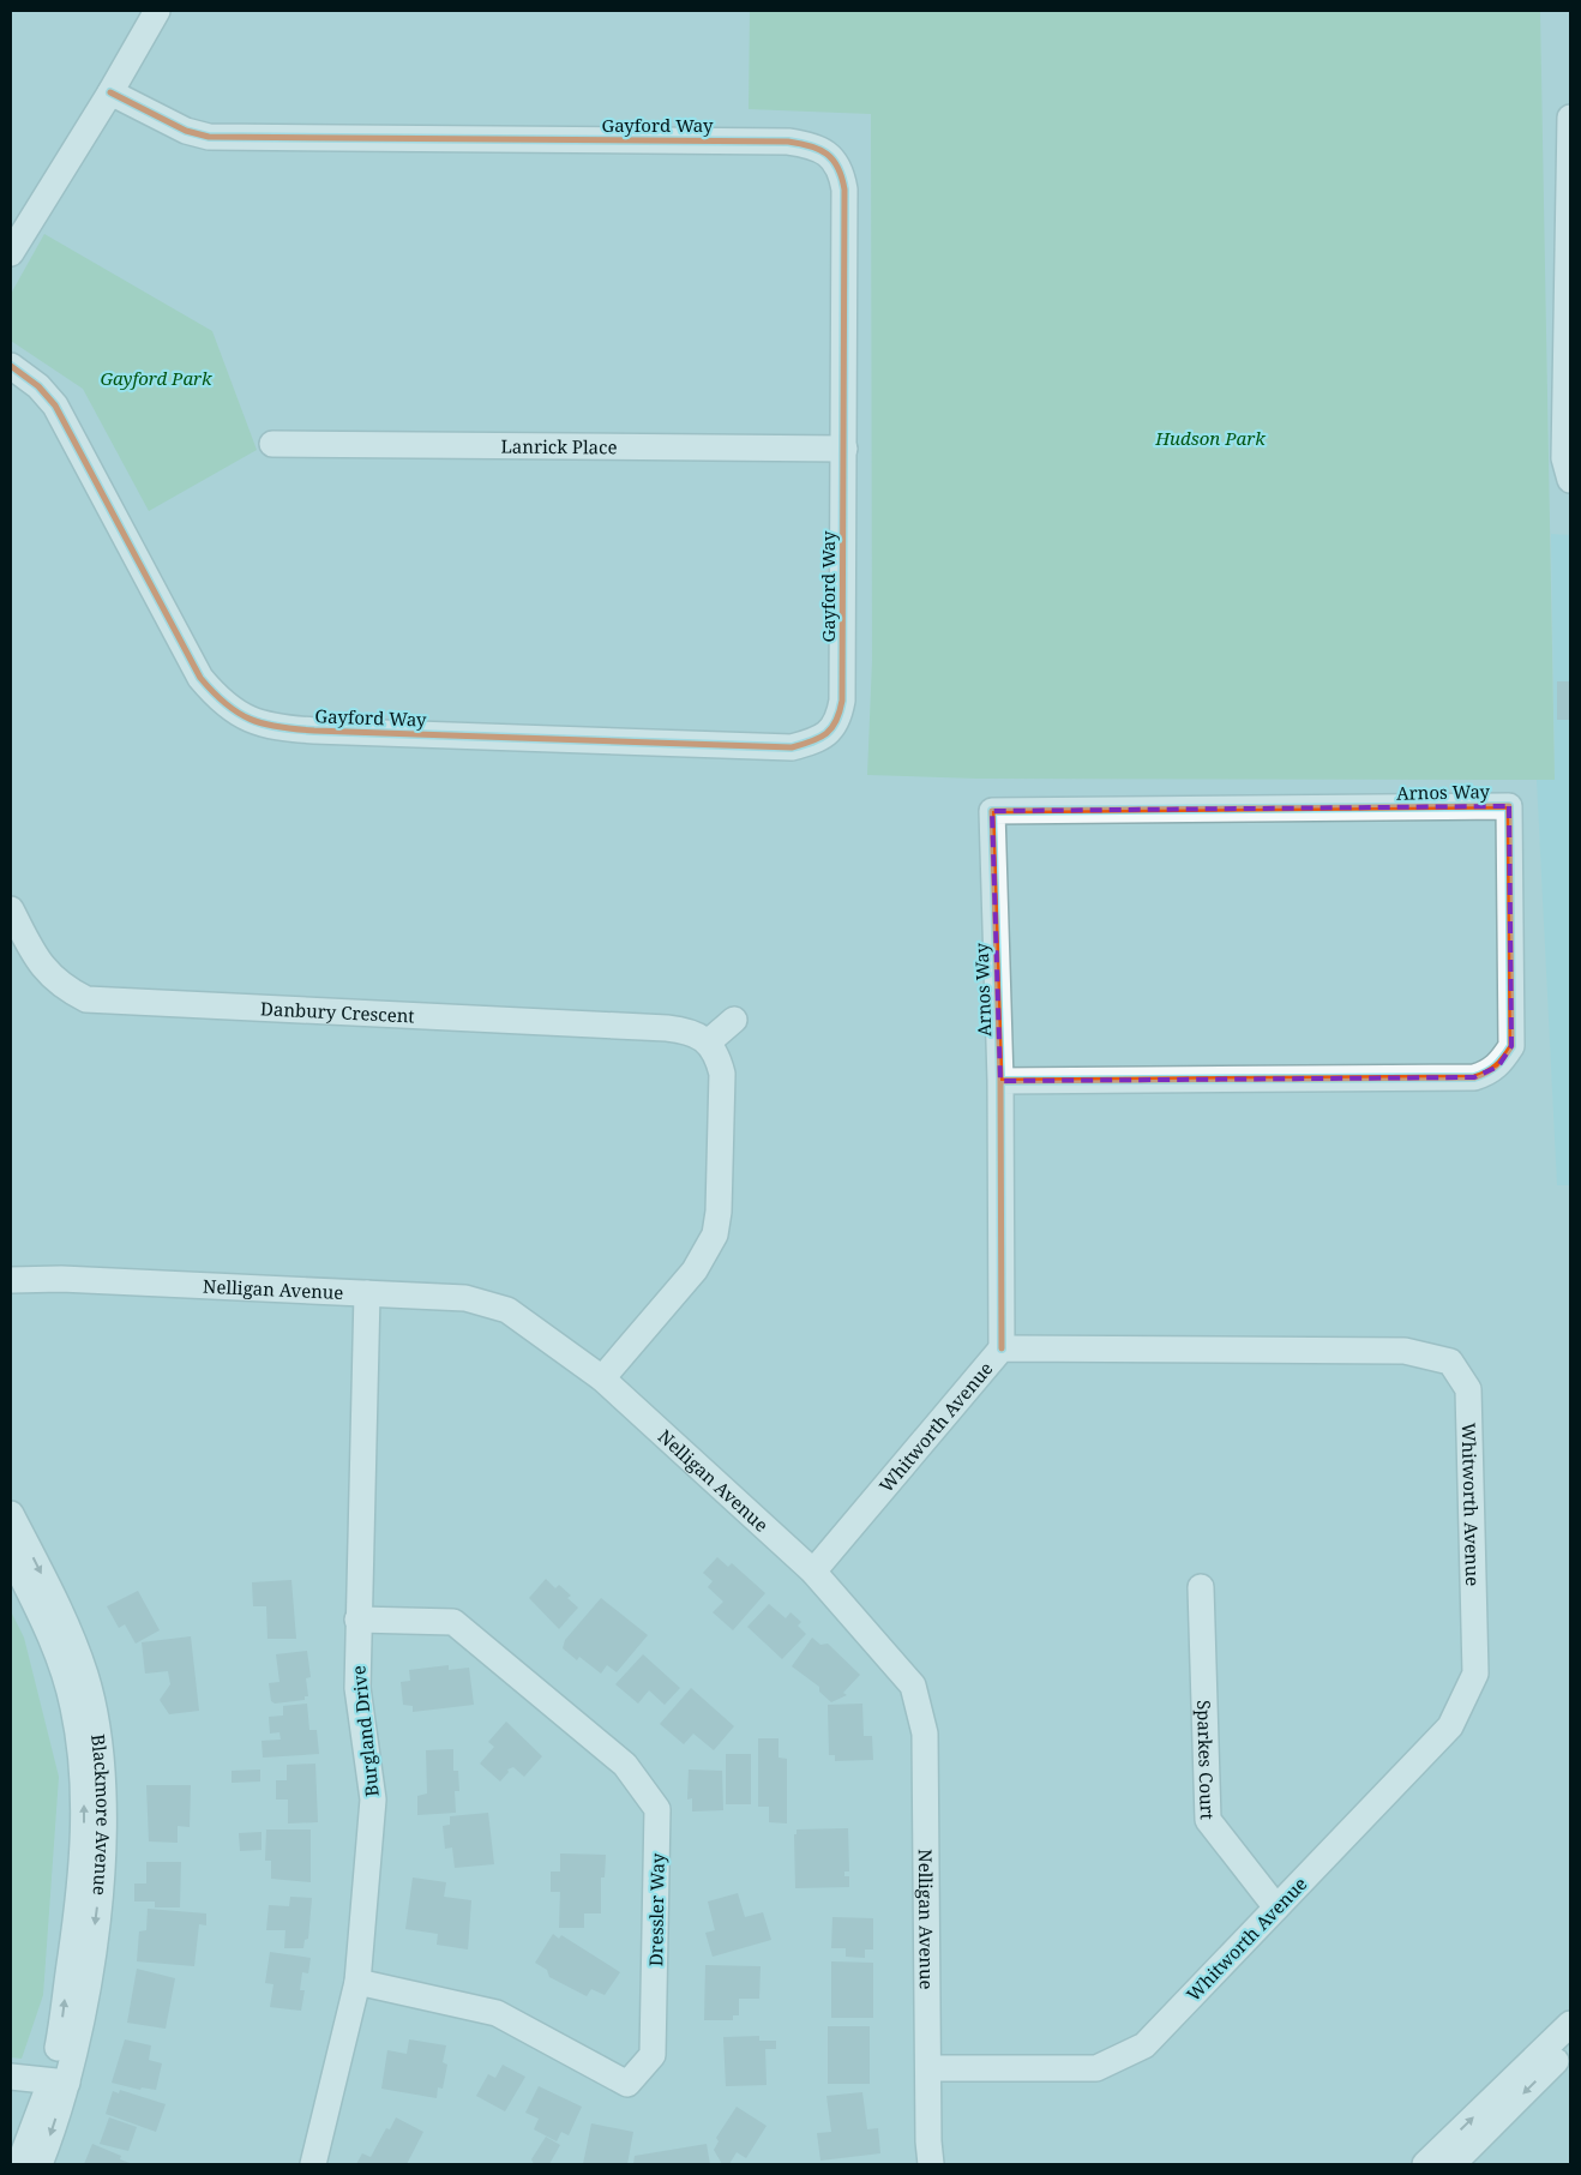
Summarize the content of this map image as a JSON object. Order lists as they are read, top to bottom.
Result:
{
  "streets": {
    "street": [
      "Gayford Way",
      "Lanrick Place",
      "Arnos Way",
      "Danbury Crescent",
      "Nelligan Avenue",
      "Whitworth Avenue",
      "Burgland Drive",
      "Sparkes Court",
      "Blackmore Avenue",
      "Dressler Way"
    ]
  },
  "crossings": [
    ["Gayford Way", "Lanrick Place"],
    ["Arnos Way", "Whitworth Avenue"],
    ["Nelligan Avenue", "Whitworth Avenue"],
    ["Nelligan Avenue", "Burgland Drive"],
    ["Whitworth Avenue", "Sparkes Court"],
    ["Burgland Drive", "Dressler Way"]
  ],
  "parks": ["Gayford Park", "Hudson Park"]
}
